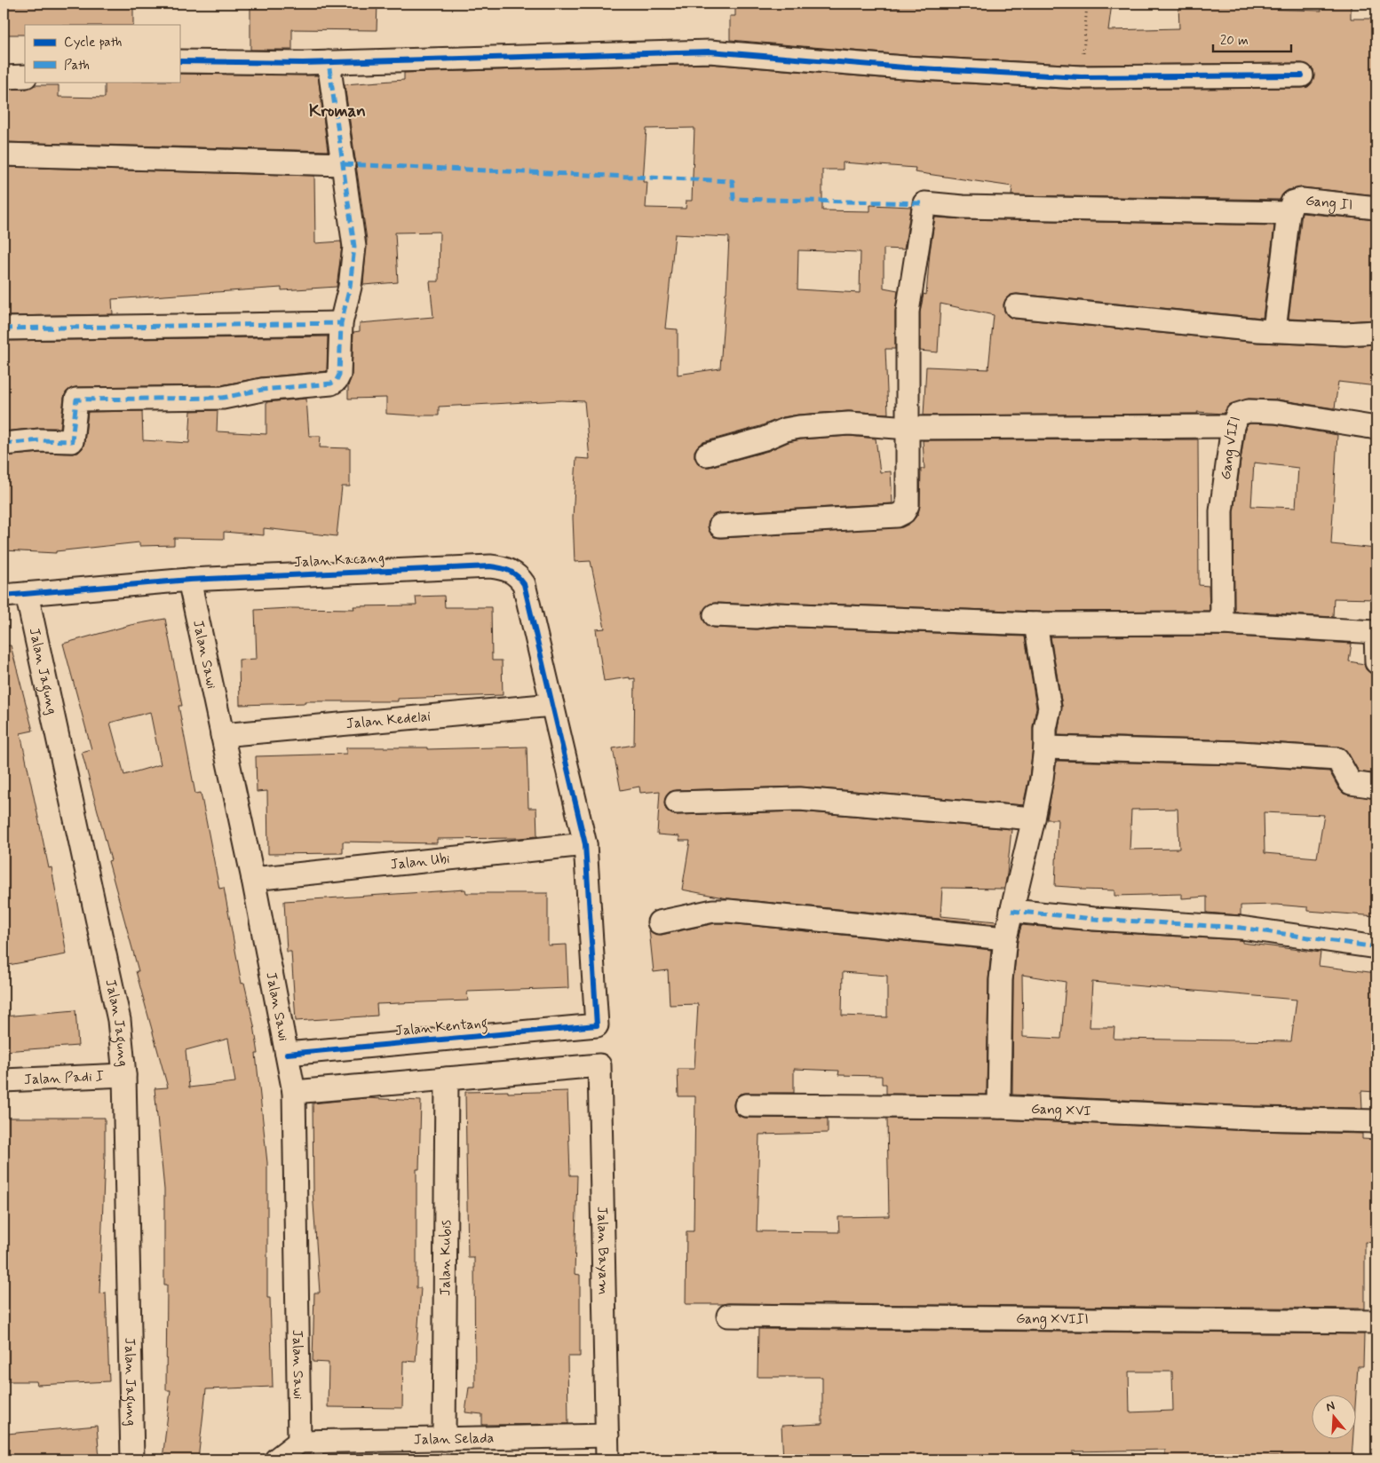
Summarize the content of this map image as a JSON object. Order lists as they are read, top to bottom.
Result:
{
  "streets": {
    "street": [
      "Gang II",
      "Gang VIII",
      "Jalan Kacang",
      "Jalan Sawi",
      "Jalan Jagung",
      "Jalan Kedelai",
      "Jalan Ubi",
      "Jalan Kentang",
      "Jalan Padi I",
      "Gang XVI",
      "Jalan Bayam",
      "Jalan Kubis",
      "Gang XVIII",
      "Jalan Selada"
    ]
  },
  "crossings": [
    ["Jalan Kacang", "Jalan Sawi"],
    ["Jalan Kacang", "Jalan Jagung"],
    ["Jalan Kacang", "Jalan Kedelai"],
    ["Jalan Kacang", "Jalan Ubi"],
    ["Jalan Kacang", "Jalan Kentang"],
    ["Jalan Sawi", "Jalan Kedelai"],
    ["Jalan Sawi", "Jalan Ubi"],
    ["Jalan Sawi", "Jalan Kentang"],
    ["Jalan Sawi", "Jalan Selada"],
    ["Jalan Jagung", "Jalan Padi I"],
    ["Jalan Bayam", "Jalan Kubis"],
    ["Jalan Bayam", "Jalan Selada"],
    ["Jalan Kubis", "Jalan Selada"]
  ],
  "districts": ["Kroman"],
  "legend": ["Cycle path", "Path"],
  "scale_bar": "20 m",
  "north": "top"
}
